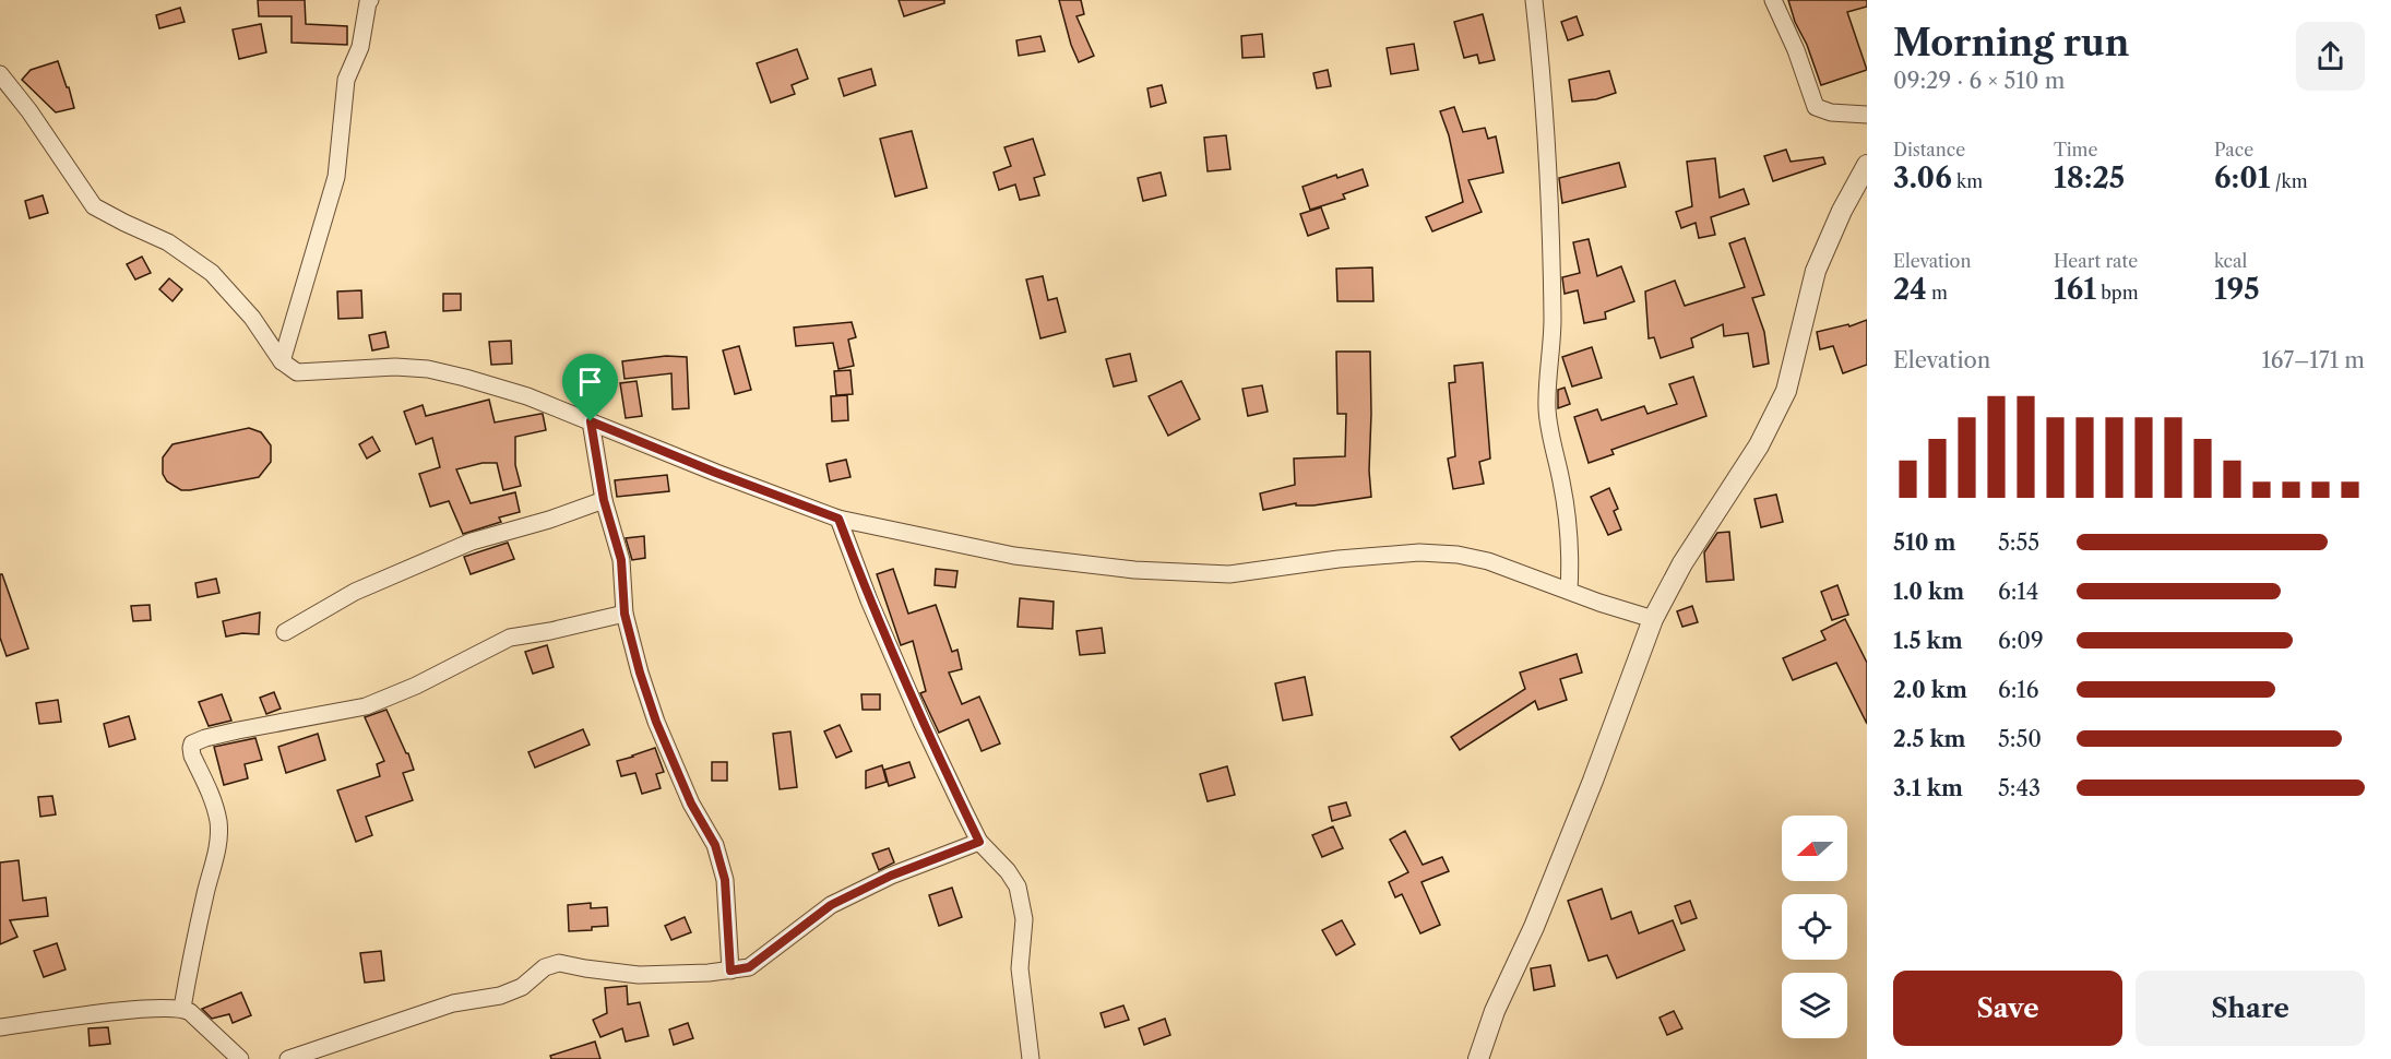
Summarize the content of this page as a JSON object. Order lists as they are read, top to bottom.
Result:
{
  "north": "left",
  "page": {
    "heading": ["Morning run", "09:29 · 6 × 510 m"],
    "stats": [
      ["Distance", "3.06 km"],
      ["Time", "18:25"],
      ["Pace", "6:01 /km"],
      ["Elevation", "24 m"],
      ["Heart rate", "161 bpm"],
      ["kcal", "195"]
    ],
    "chart": ["Elevation", "167–171 m"],
    "list": [
      {
        "name": "510 m",
        "note": "5:55"
      },
      {
        "name": "1.0 km",
        "note": "6:14"
      },
      {
        "name": "1.5 km",
        "note": "6:09"
      },
      {
        "name": "2.0 km",
        "note": "6:16"
      },
      {
        "name": "2.5 km",
        "note": "5:50"
      },
      {
        "name": "3.1 km",
        "note": "5:43"
      }
    ],
    "buttons": ["Save", "Share"]
  }
}
